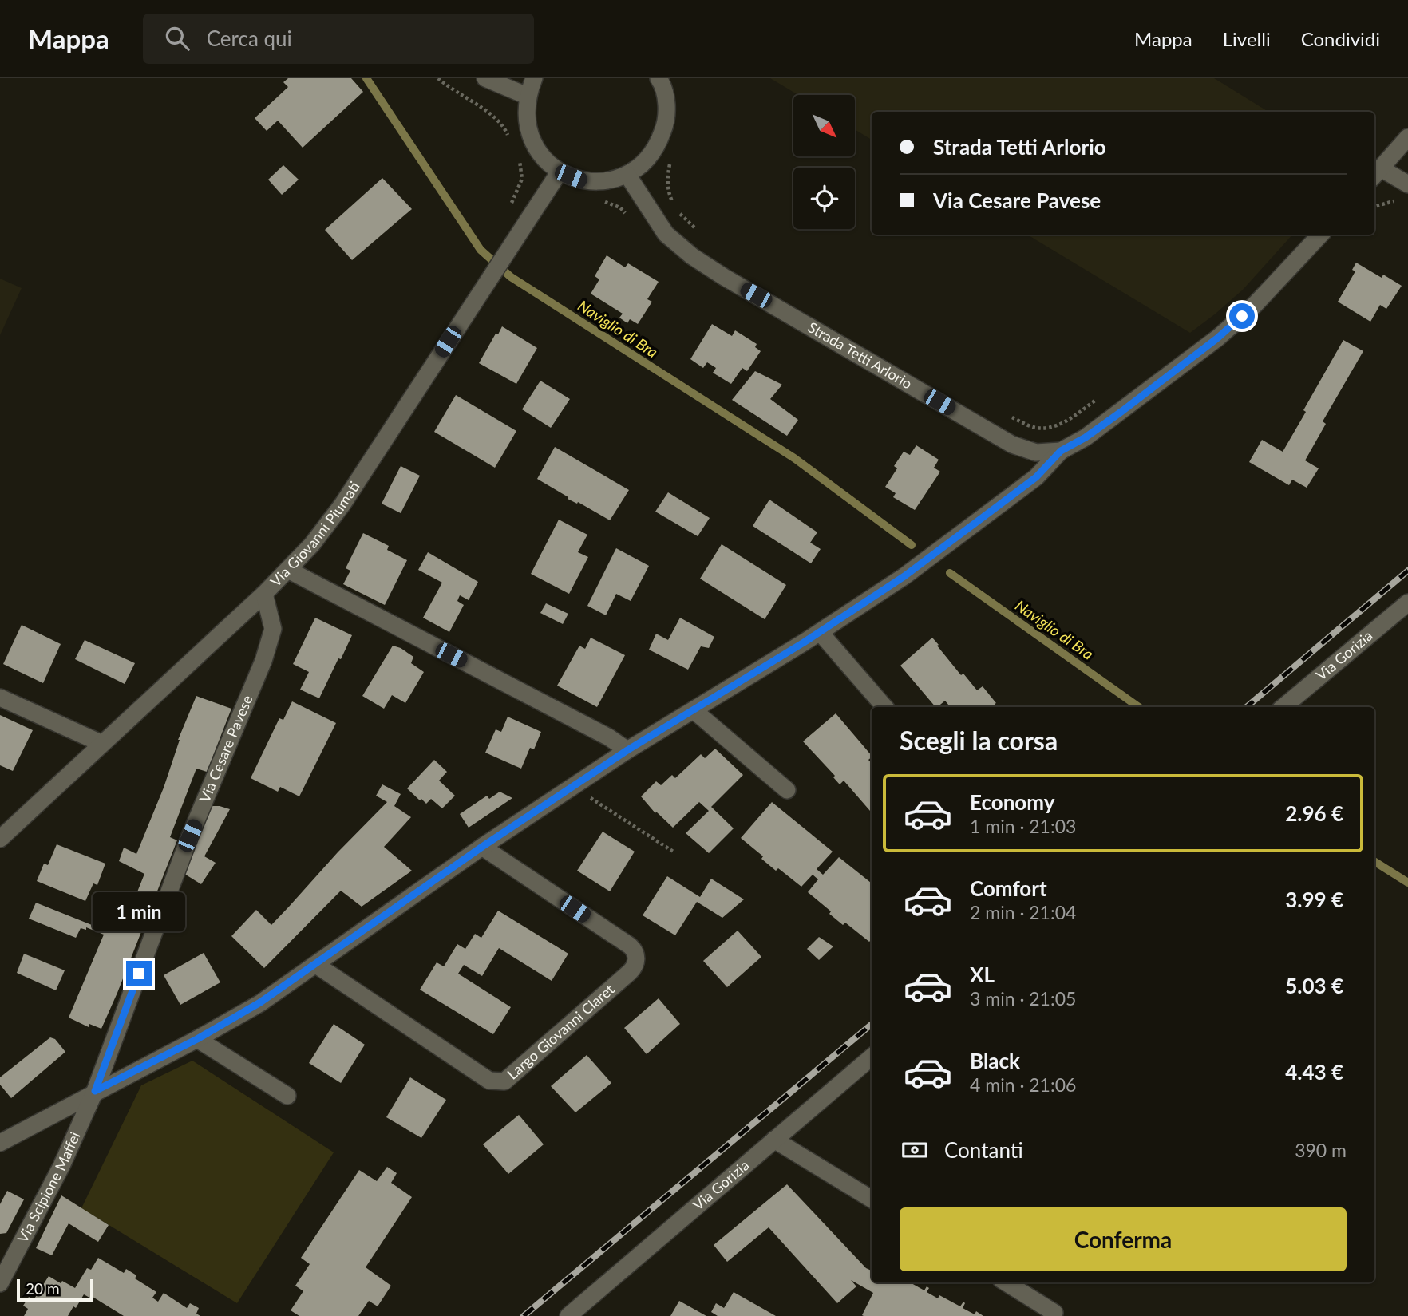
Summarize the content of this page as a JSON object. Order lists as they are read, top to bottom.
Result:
{
  "streets": {
    "street": [
      "Strada Tetti Arlorio",
      "Via Giovanni Piumati",
      "Via Gorizia",
      "Via Cesare Pavese",
      "Largo Giovanni Claret",
      "Via Scipione Maffei"
    ]
  },
  "crossings": [
    ["Via Giovanni Piumati", "Via Cesare Pavese"],
    ["Via Cesare Pavese", "Via Scipione Maffei"]
  ],
  "water": ["Naviglio di Bra"],
  "scale_bar": "20 m",
  "north": "bottom right",
  "page": {
    "header": "Mappa",
    "search": "Cerca qui",
    "nav": ["Mappa", "Livelli", "Condividi"],
    "banner": ["Strada Tetti Arlorio", "Via Cesare Pavese"],
    "heading": "Scegli la corsa",
    "list": [
      {
        "name": "Economy",
        "note": "1 min · 21:03",
        "value": "2.96 €"
      },
      {
        "name": "Comfort",
        "note": "2 min · 21:04",
        "value": "3.99 €"
      },
      {
        "name": "XL",
        "note": "3 min · 21:05",
        "value": "5.03 €"
      },
      {
        "name": "Black",
        "note": "4 min · 21:06",
        "value": "4.43 €"
      }
    ],
    "bubble": "1 min",
    "pay": ["Contanti", "390 m"],
    "buttons": "Conferma",
    "scale": "20 m"
  }
}
